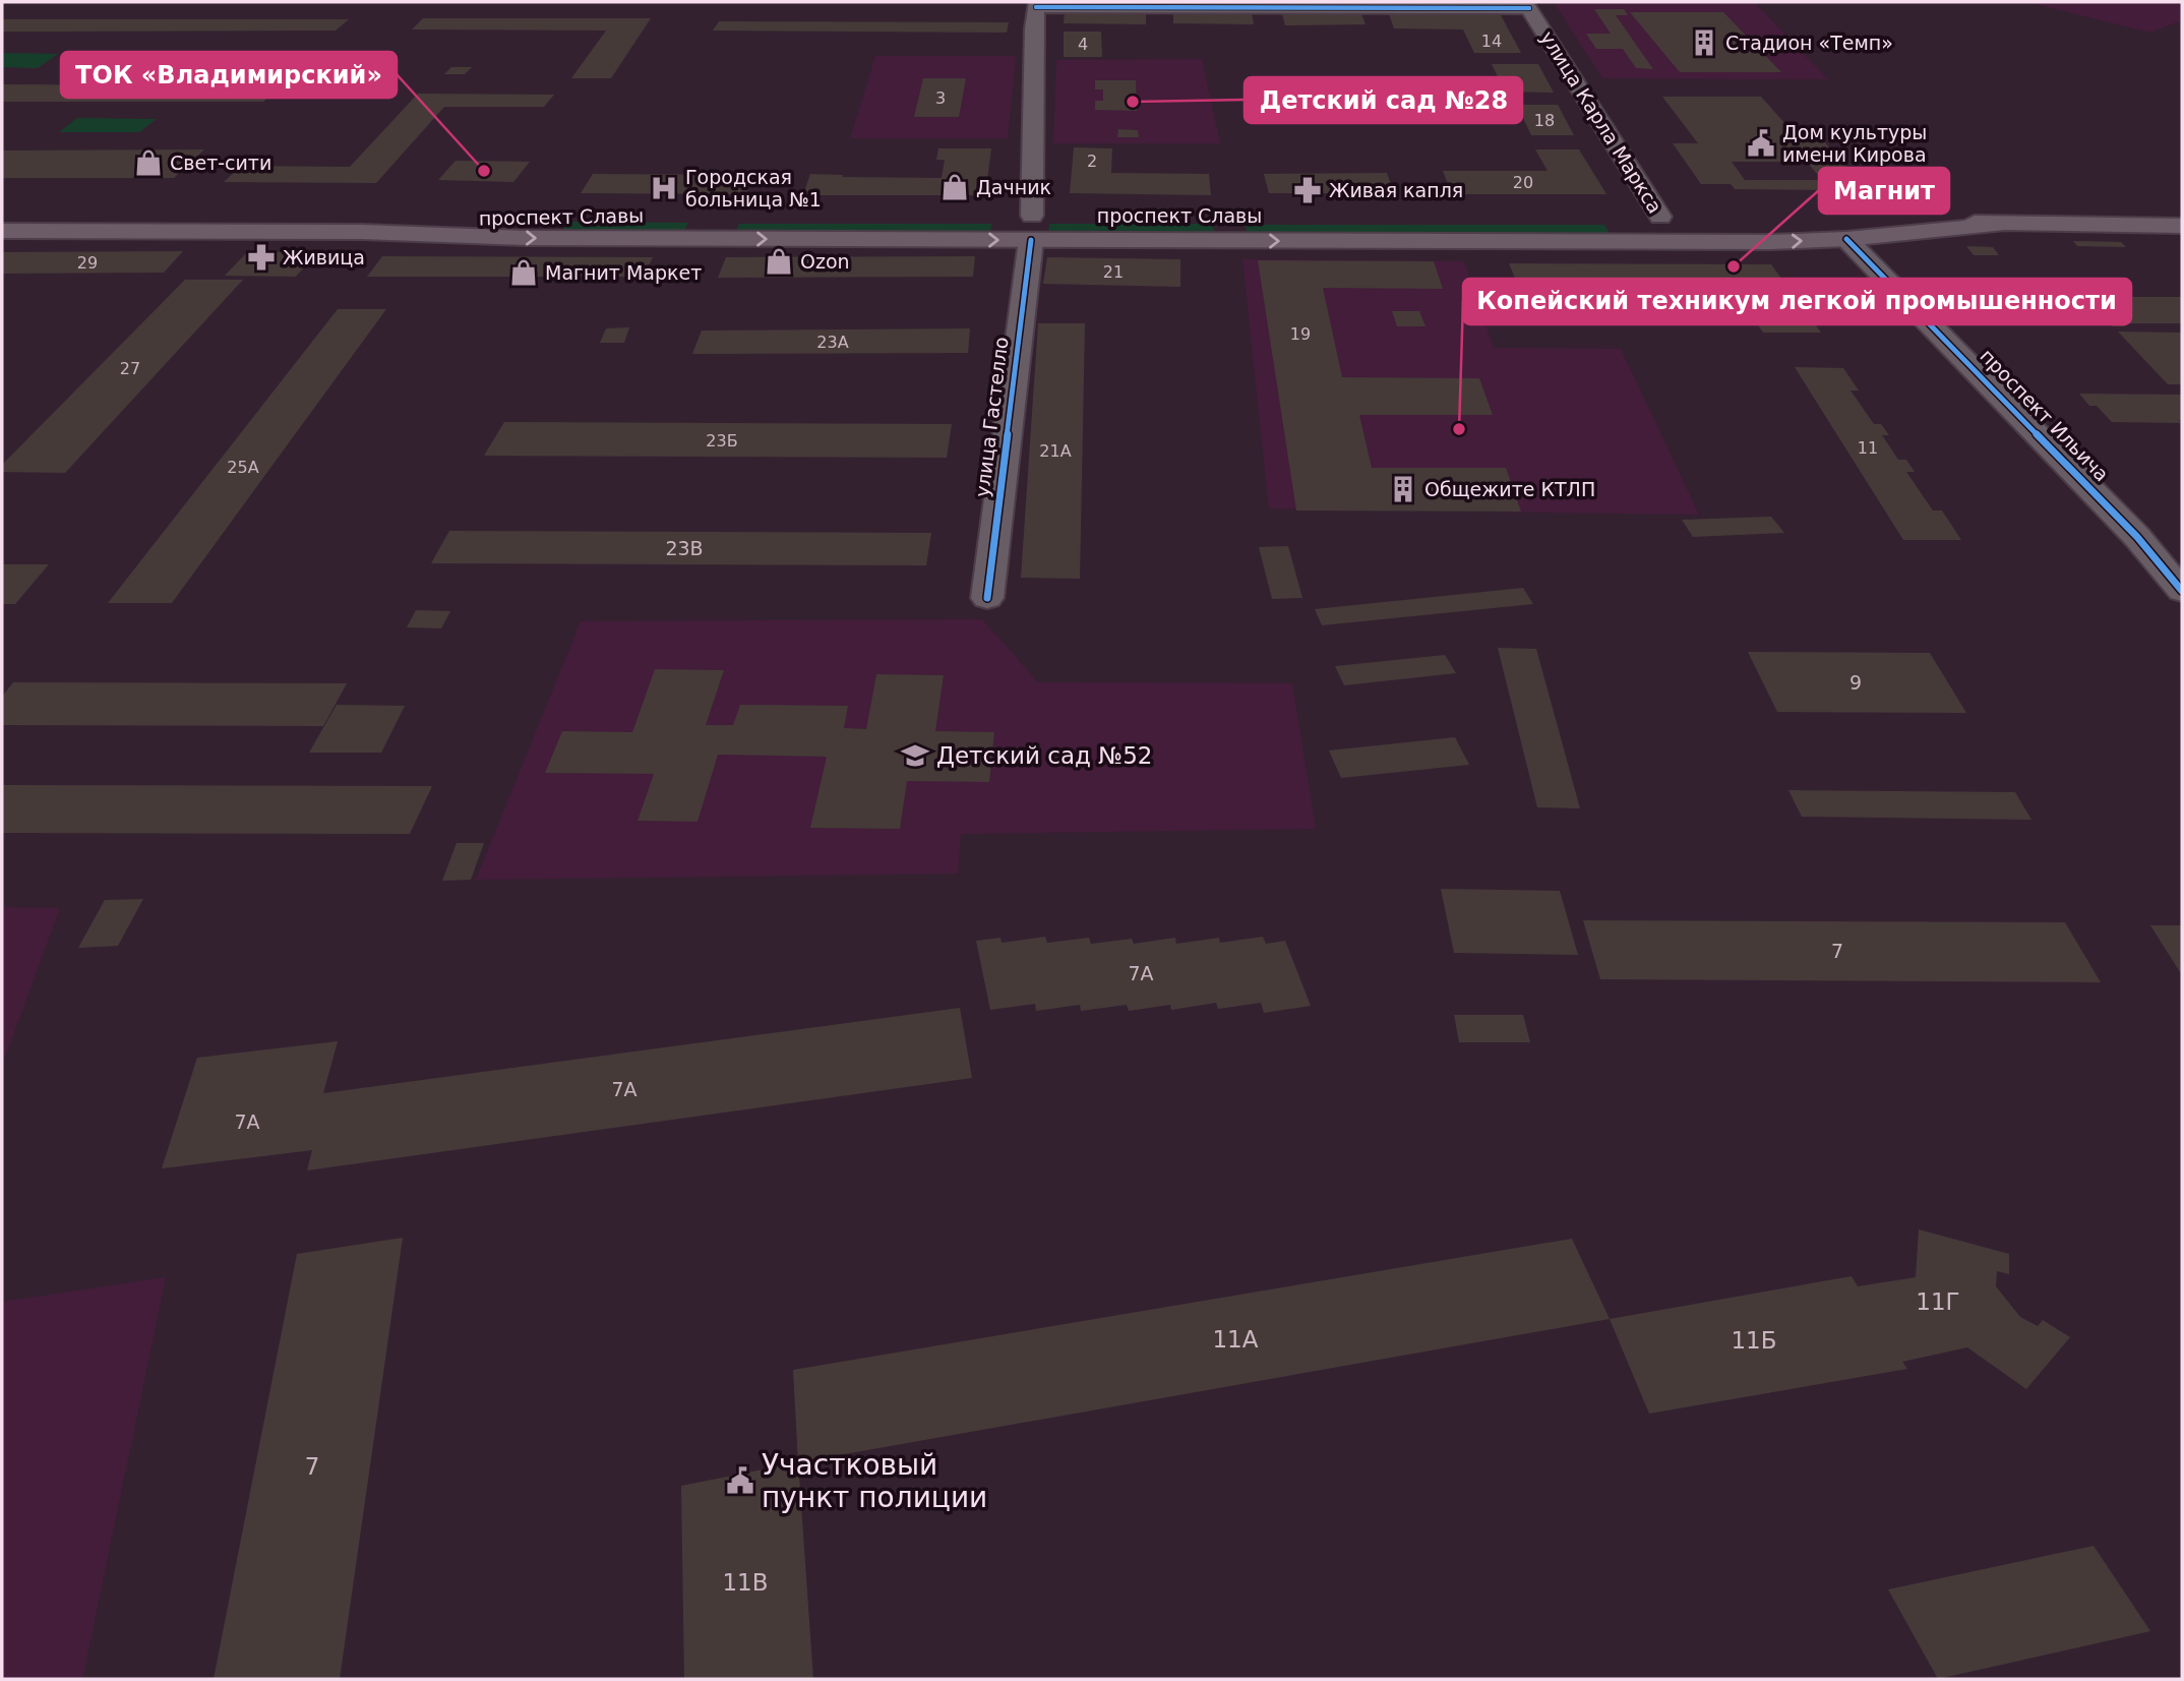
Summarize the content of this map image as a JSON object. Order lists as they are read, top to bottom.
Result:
{
  "streets": {
    "main road": ["улица Карла Маркса", "проспект Славы", "проспект Ильича"],
    "street": ["улица Гастелло"]
  },
  "crossings": [
    ["улица Карла Маркса", "проспект Славы"],
    ["проспект Славы", "проспект Ильича"],
    ["проспект Славы", "улица Гастелло"]
  ],
  "one_way": ["проспект Славы"],
  "places": {
    "building": ["Стадион «Темп»", "Общежите КТЛП"],
    "other": [
      "Детский сад №28",
      "ТОК «Владимирский»",
      "Магнит",
      "Копейский техникум легкой промышенности"
    ],
    "public building": ["Дом культуры имени Кирова", "Участковый пункт полиции"],
    "shop": [
      "Свет-сити",
      "Дачник",
      "Ozon",
      "Магнит Маркет"
    ],
    "hospital": ["Городская больница №1"],
    "pharmacy": ["Живая капля", "Живица"],
    "school or university": ["Детский сад №52"]
  },
  "house_numbers": [
    "14",
    "4",
    "3",
    "18",
    "2",
    "20",
    "29",
    "21",
    "19",
    "23А",
    "27",
    "23Б",
    "11",
    "21А",
    "25А",
    "23В",
    "9",
    "7",
    "7А",
    "7А",
    "7А",
    "11Г",
    "11А",
    "11Б",
    "7",
    "11В"
  ]
}
